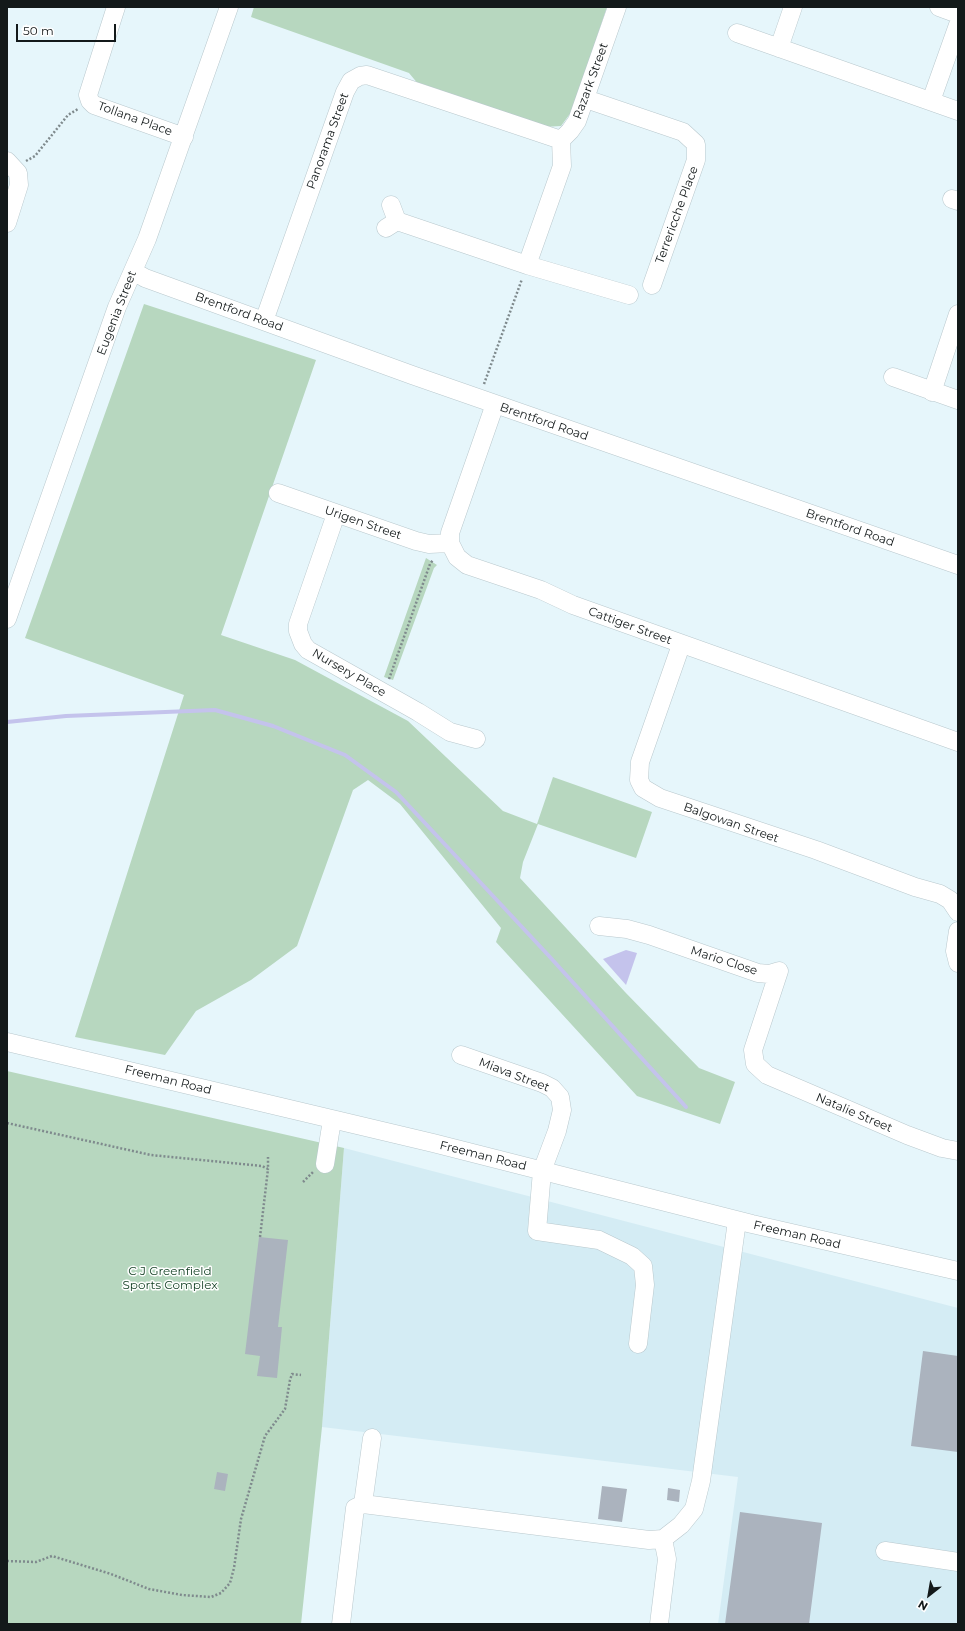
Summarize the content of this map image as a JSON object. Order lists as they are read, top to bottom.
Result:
{
  "streets": {
    "street": [
      "Razark Street",
      "Tollana Place",
      "Panorama Street",
      "Terrericche Place",
      "Brentford Road",
      "Eugenia Street",
      "Urigen Street",
      "Cattiger Street",
      "Nursery Place",
      "Balgowan Street",
      "Mario Close",
      "Miava Street",
      "Freeman Road",
      "Natalie Street"
    ]
  },
  "crossings": [
    ["Razark Street", "Panorama Street"],
    ["Razark Street", "Terrericche Place"],
    ["Tollana Place", "Eugenia Street"],
    ["Panorama Street", "Brentford Road"],
    ["Brentford Road", "Eugenia Street"],
    ["Urigen Street", "Cattiger Street"],
    ["Urigen Street", "Nursery Place"],
    ["Cattiger Street", "Balgowan Street"],
    ["Mario Close", "Natalie Street"],
    ["Miava Street", "Freeman Road"]
  ],
  "parks": ["C J Greenfield Sports Complex"],
  "scale_bar": "50 m",
  "north": "bottom left"
}
